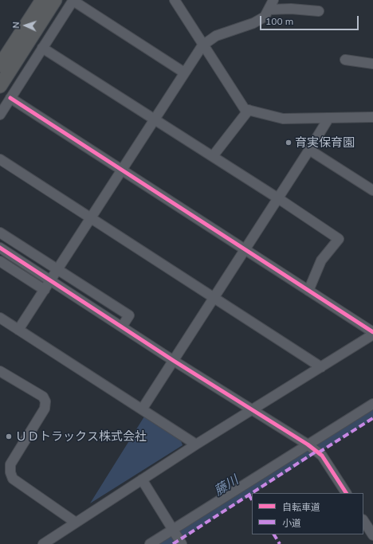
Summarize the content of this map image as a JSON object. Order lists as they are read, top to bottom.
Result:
{
  "water": ["藤川"],
  "places": ["育実保育園", "ＵＤトラックス株式会社"],
  "legend": ["自転車道", "小道"],
  "scale_bar": "100 m",
  "north": "left"
}
